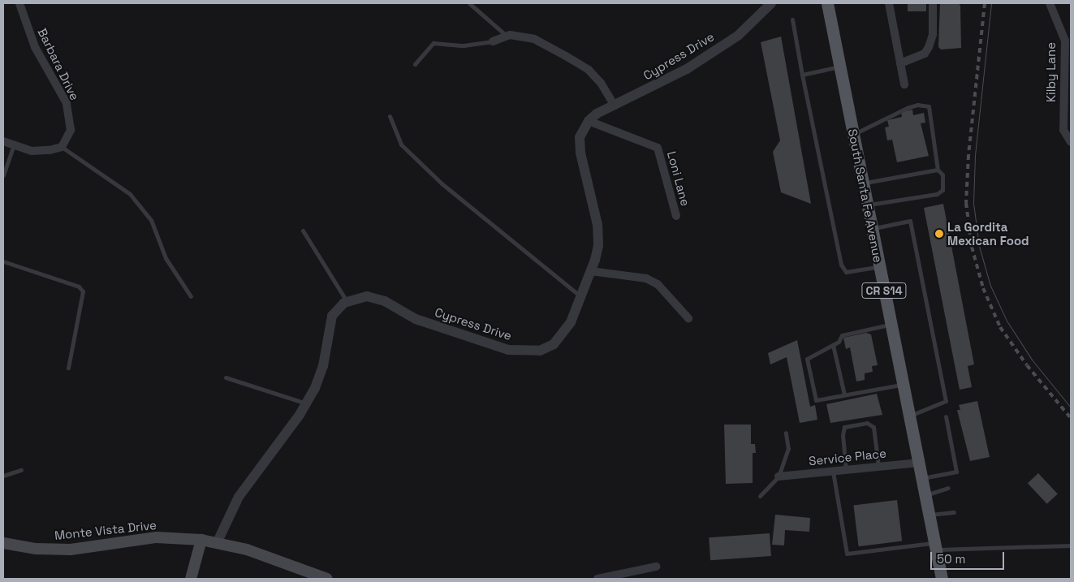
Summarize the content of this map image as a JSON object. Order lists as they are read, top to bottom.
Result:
{
  "streets": {
    "main road": ["South Santa Fe Avenue", "CR S14", "Monte Vista Drive"],
    "street": [
      "Cypress Drive",
      "Barbara Drive",
      "Kilby Lane",
      "Loni Lane",
      "Service Place"
    ]
  },
  "crossings": [
    ["Cypress Drive", "Loni Lane"],
    ["South Santa Fe Avenue", "Service Place"]
  ],
  "places": ["La Gordita Mexican Food"],
  "scale_bar": "50 m"
}
